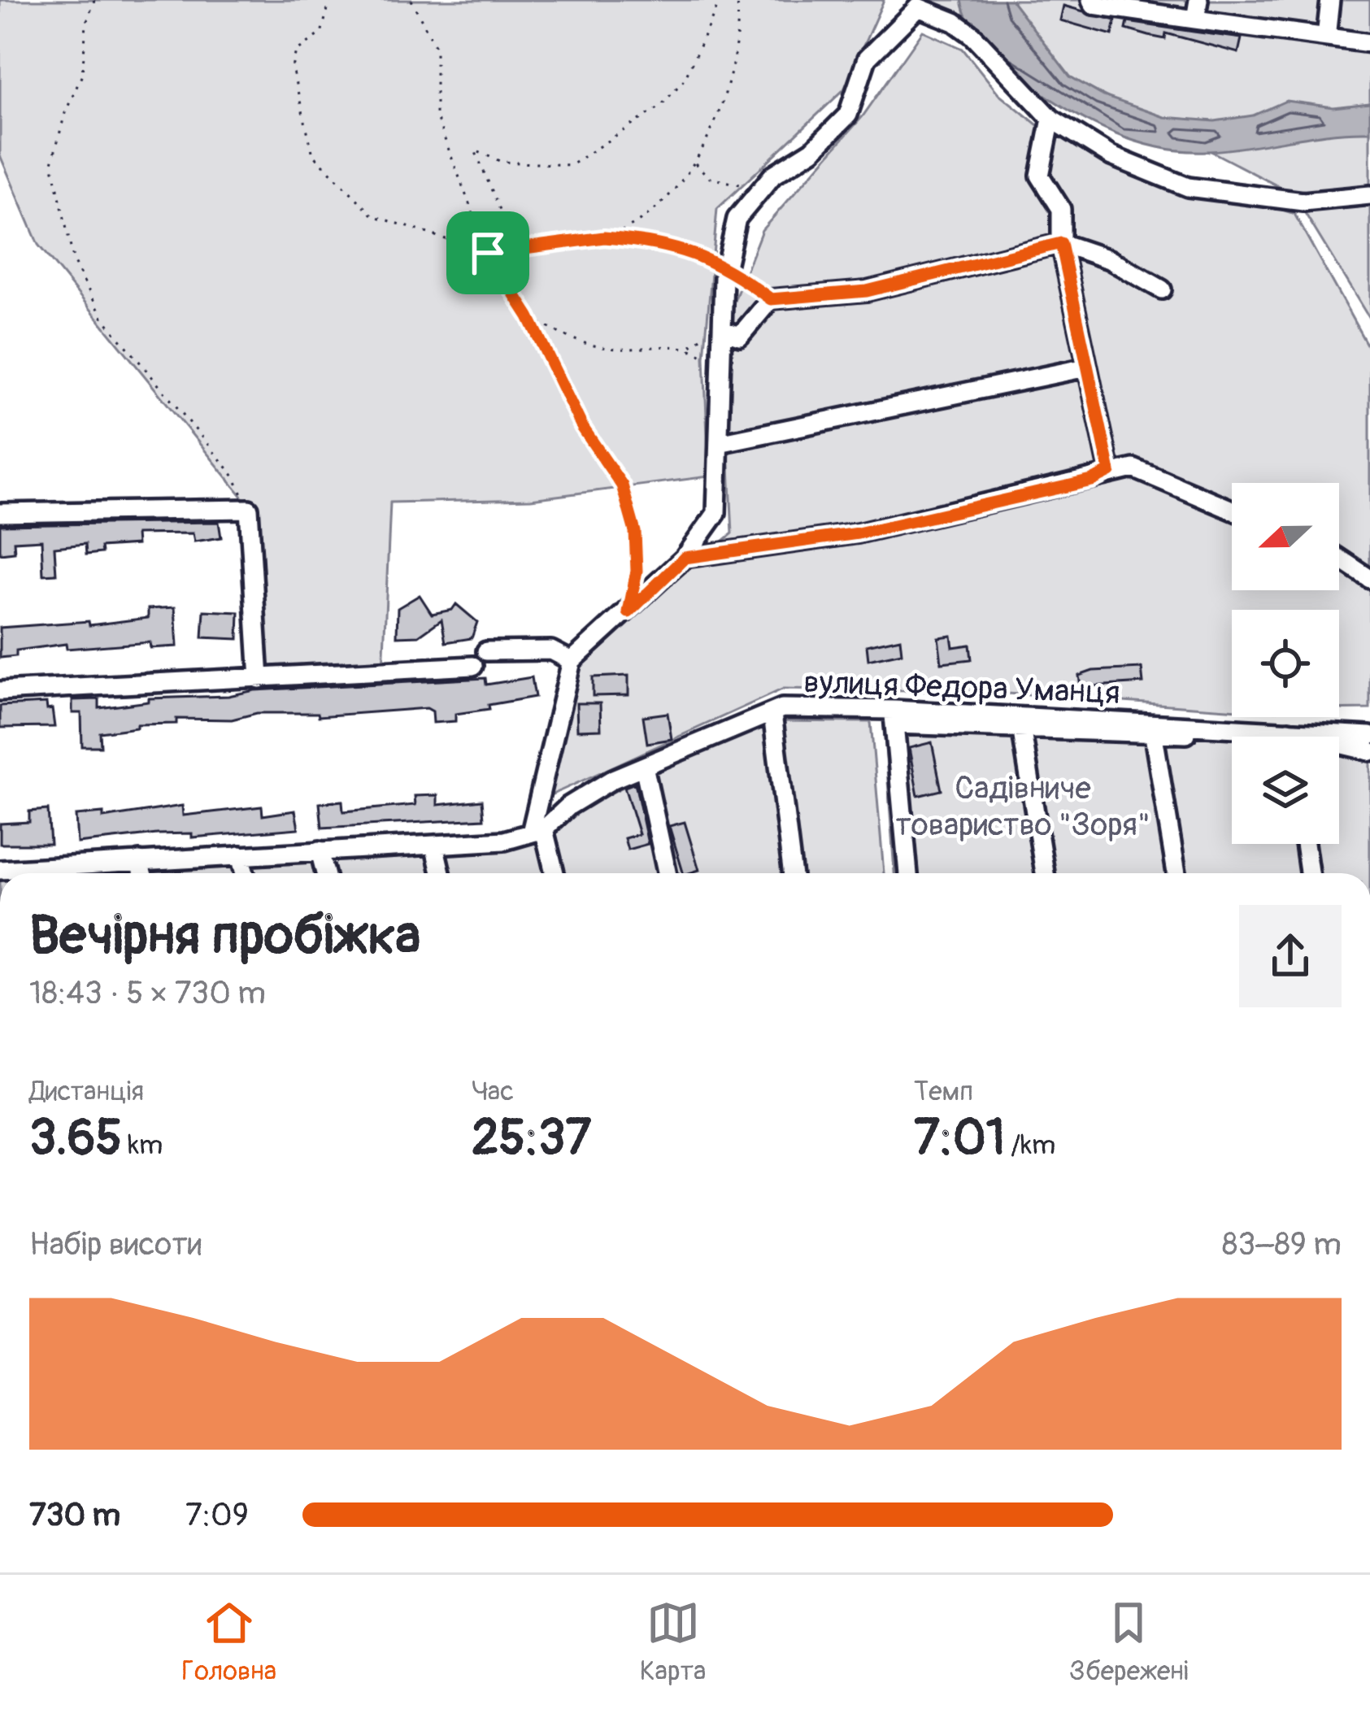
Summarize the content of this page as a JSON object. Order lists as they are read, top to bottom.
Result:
{
  "streets": {
    "street": ["вулиця Федора Уманця"]
  },
  "parks": ["Садівниче товариство \"Зоря\""],
  "north": "left",
  "page": {
    "heading": ["Вечірня пробіжка", "18:43 · 5 × 730 m"],
    "stats": [
      ["Дистанція", "3.65 km"],
      ["Час", "25:37"],
      ["Темп", "7:01 /km"]
    ],
    "chart": ["Набір висоти", "83–89 m"],
    "list": [
      {
        "name": "730 m",
        "note": "7:09"
      }
    ],
    "tabs": ["Головна", "Карта", "Збережені"]
  }
}
